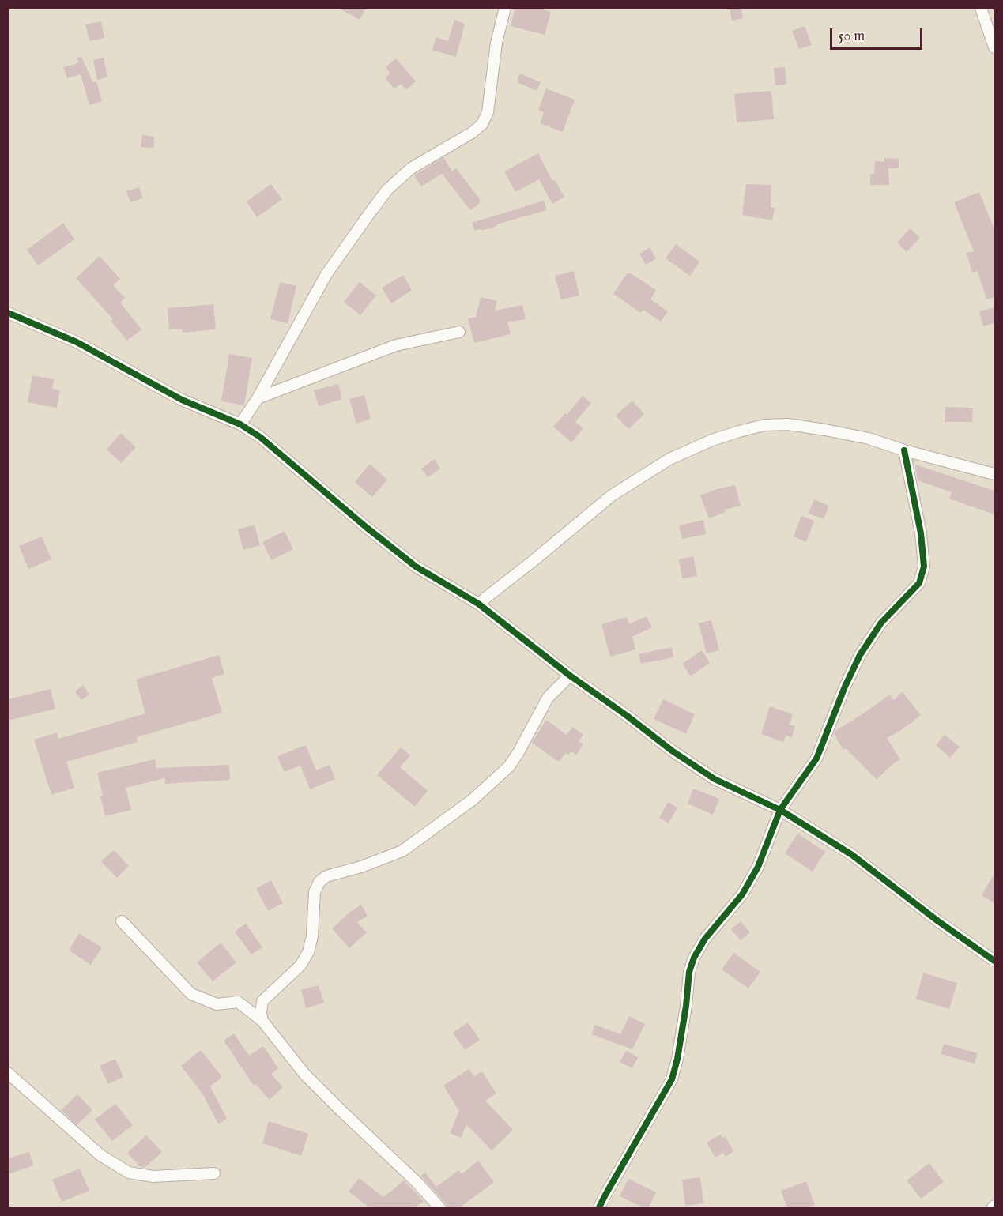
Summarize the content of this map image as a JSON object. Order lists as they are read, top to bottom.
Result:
{
  "scale_bar": "50 m"
}
